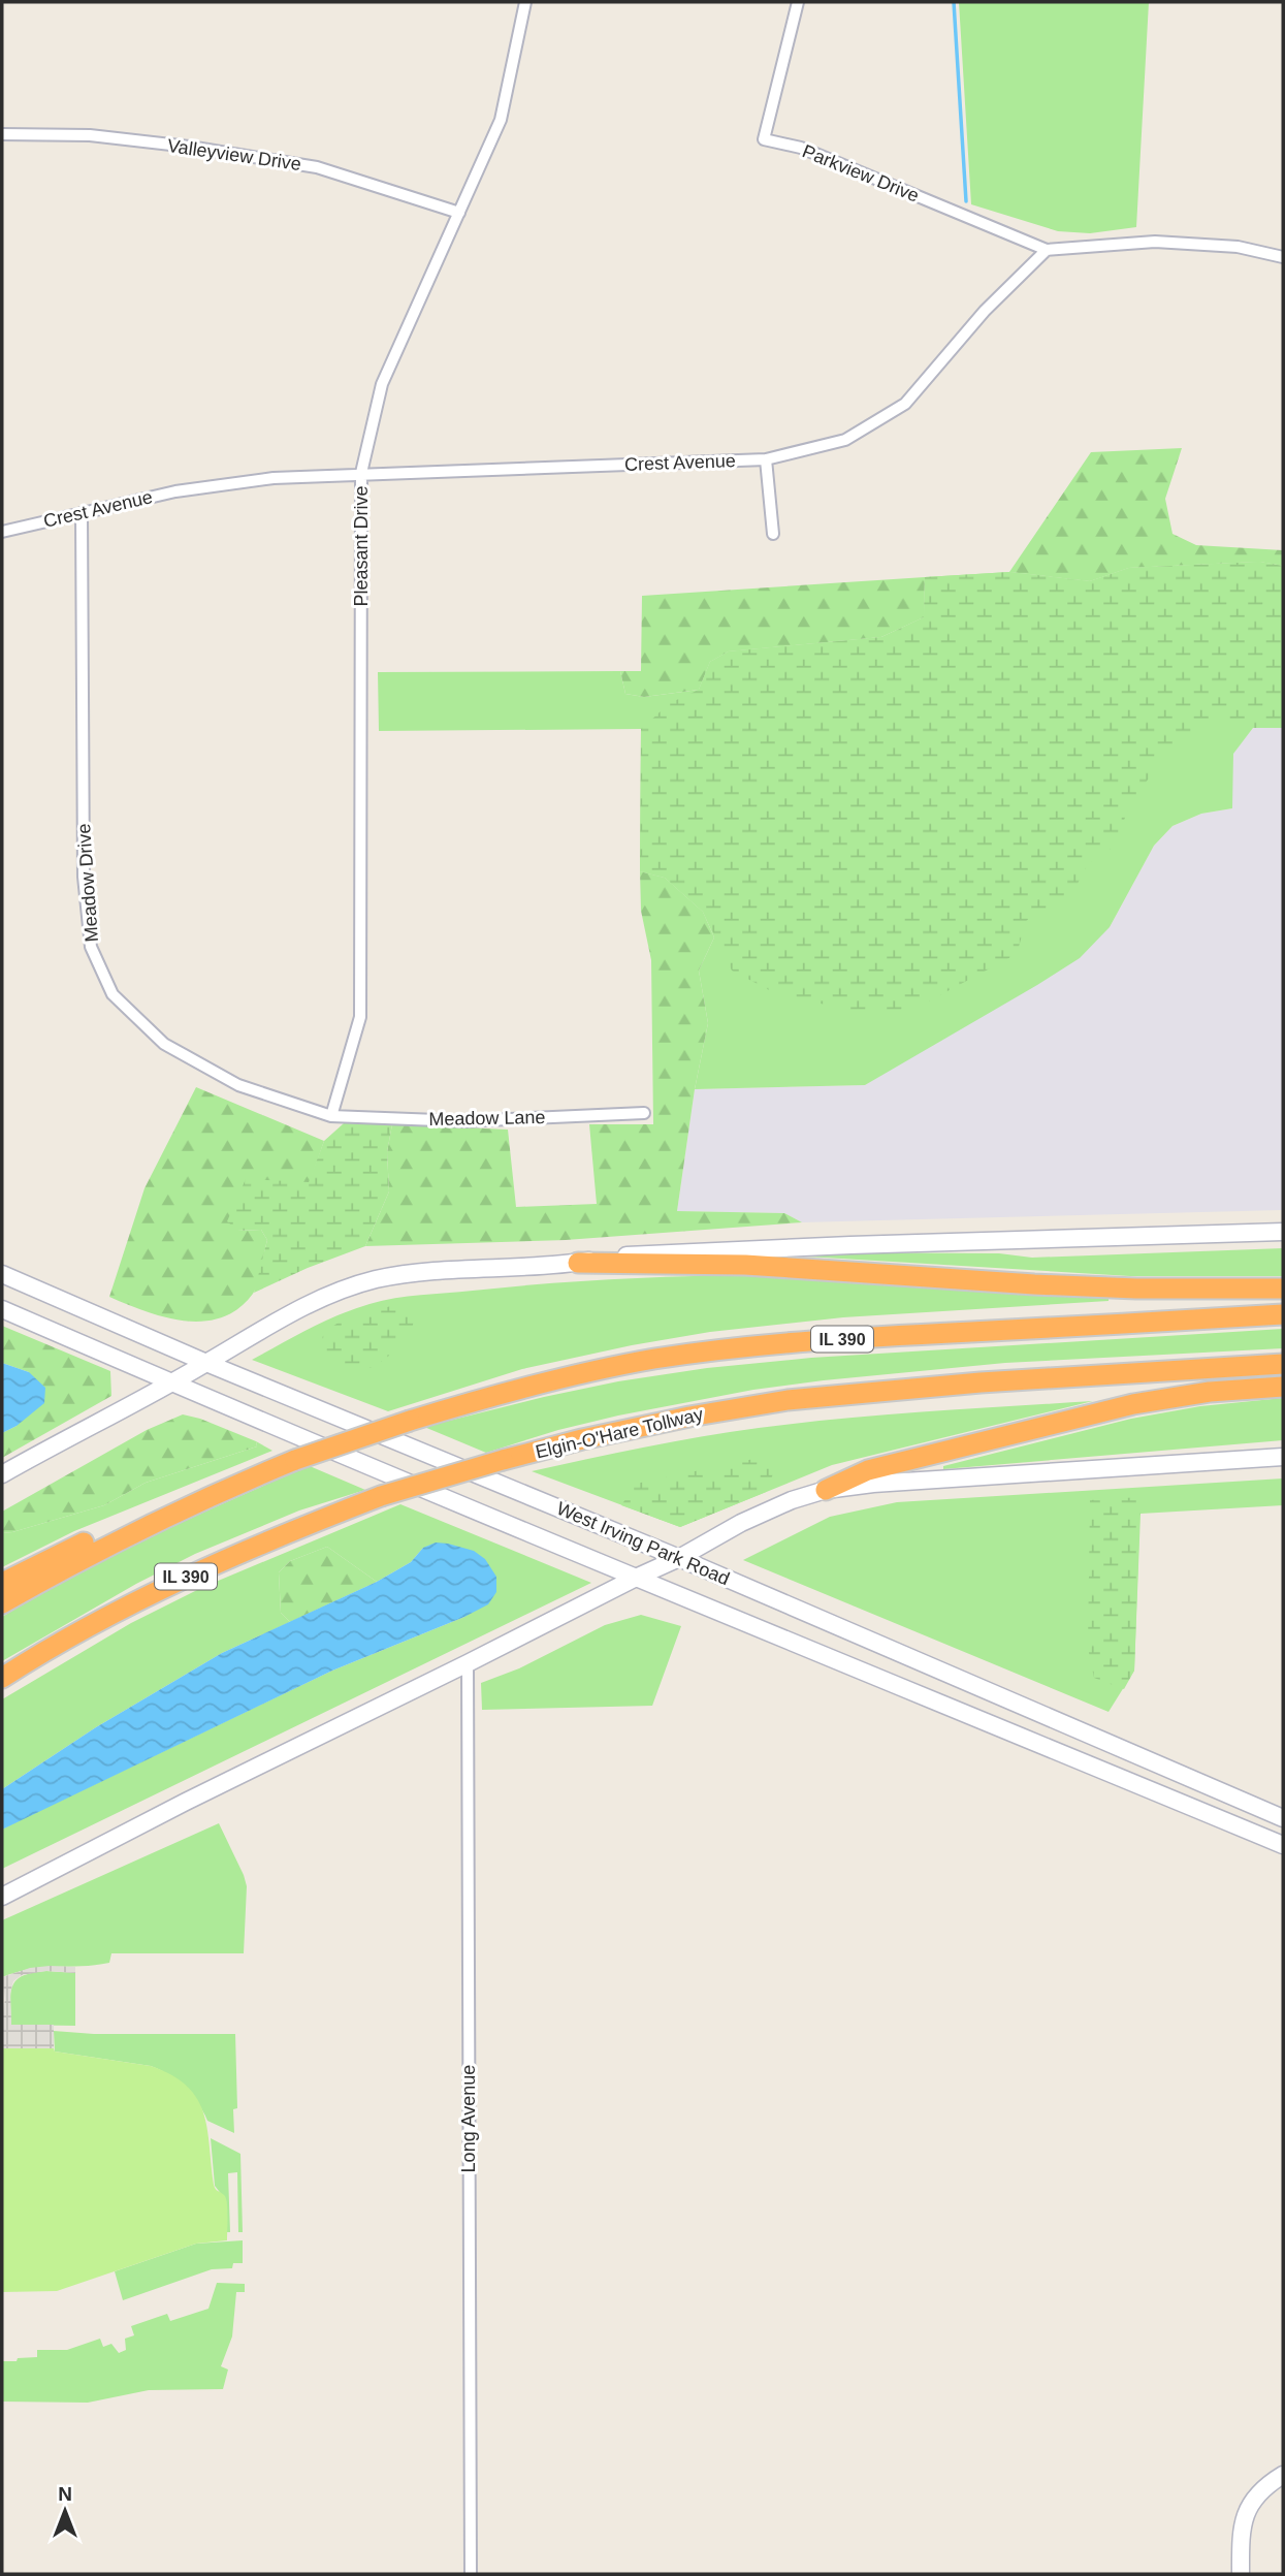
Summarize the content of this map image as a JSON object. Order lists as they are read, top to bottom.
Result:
{
  "streets": {
    "highway": ["IL 390", "Elgin-O'Hare Tollway"],
    "main road": ["West Irving Park Road"],
    "street": [
      "Valleyview Drive",
      "Parkview Drive",
      "Crest Avenue",
      "Pleasant Drive",
      "Meadow Drive",
      "Meadow Lane",
      "Long Avenue"
    ]
  },
  "crossings": [
    ["Valleyview Drive", "Pleasant Drive"],
    ["Parkview Drive", "Crest Avenue"],
    ["Crest Avenue", "Pleasant Drive"],
    ["Crest Avenue", "Meadow Drive"],
    ["Pleasant Drive", "Meadow Drive"],
    ["Pleasant Drive", "Meadow Lane"],
    ["Meadow Drive", "Meadow Lane"]
  ],
  "north": "top"
}
